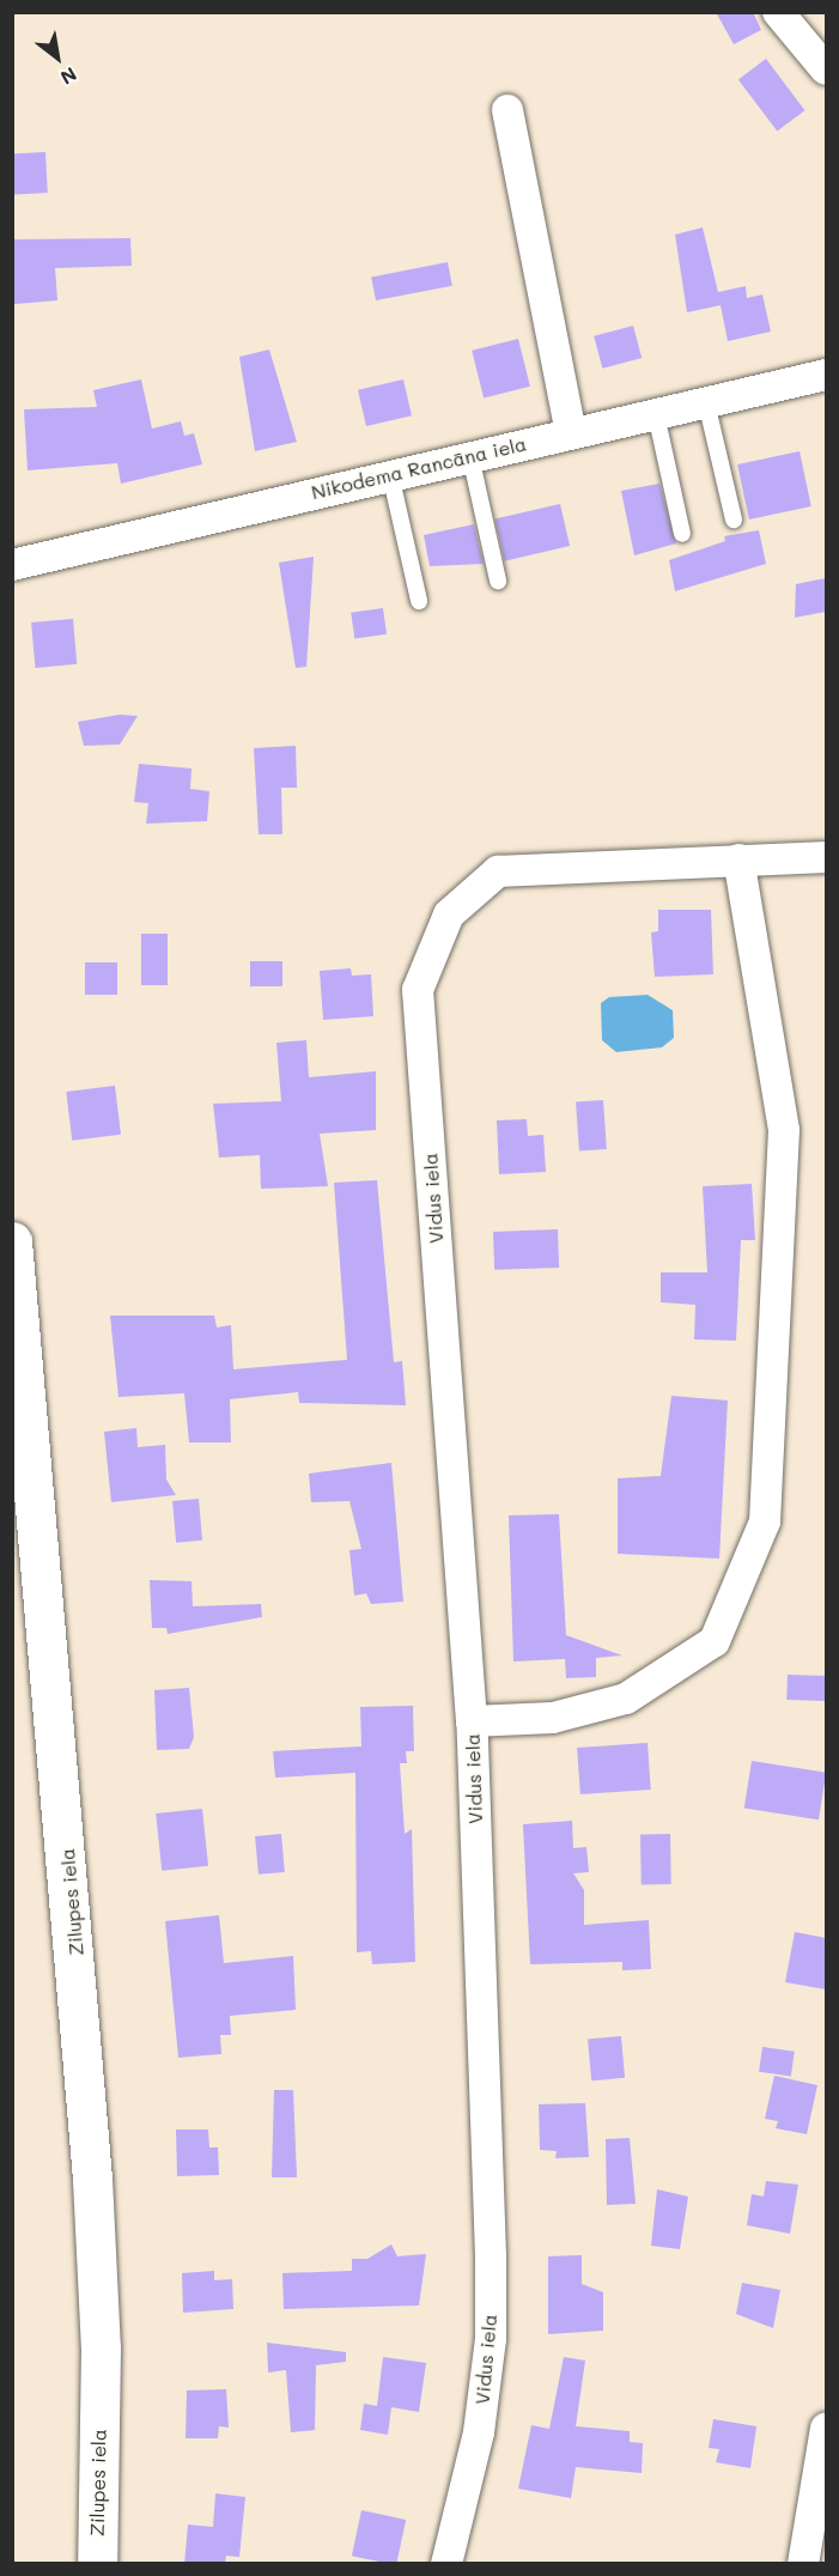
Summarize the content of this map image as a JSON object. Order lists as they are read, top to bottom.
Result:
{
  "streets": {
    "main road": ["Zilupes iela"],
    "street": ["Nikodema Rancāna iela", "Vidus iela"]
  },
  "north": "bottom right"
}
